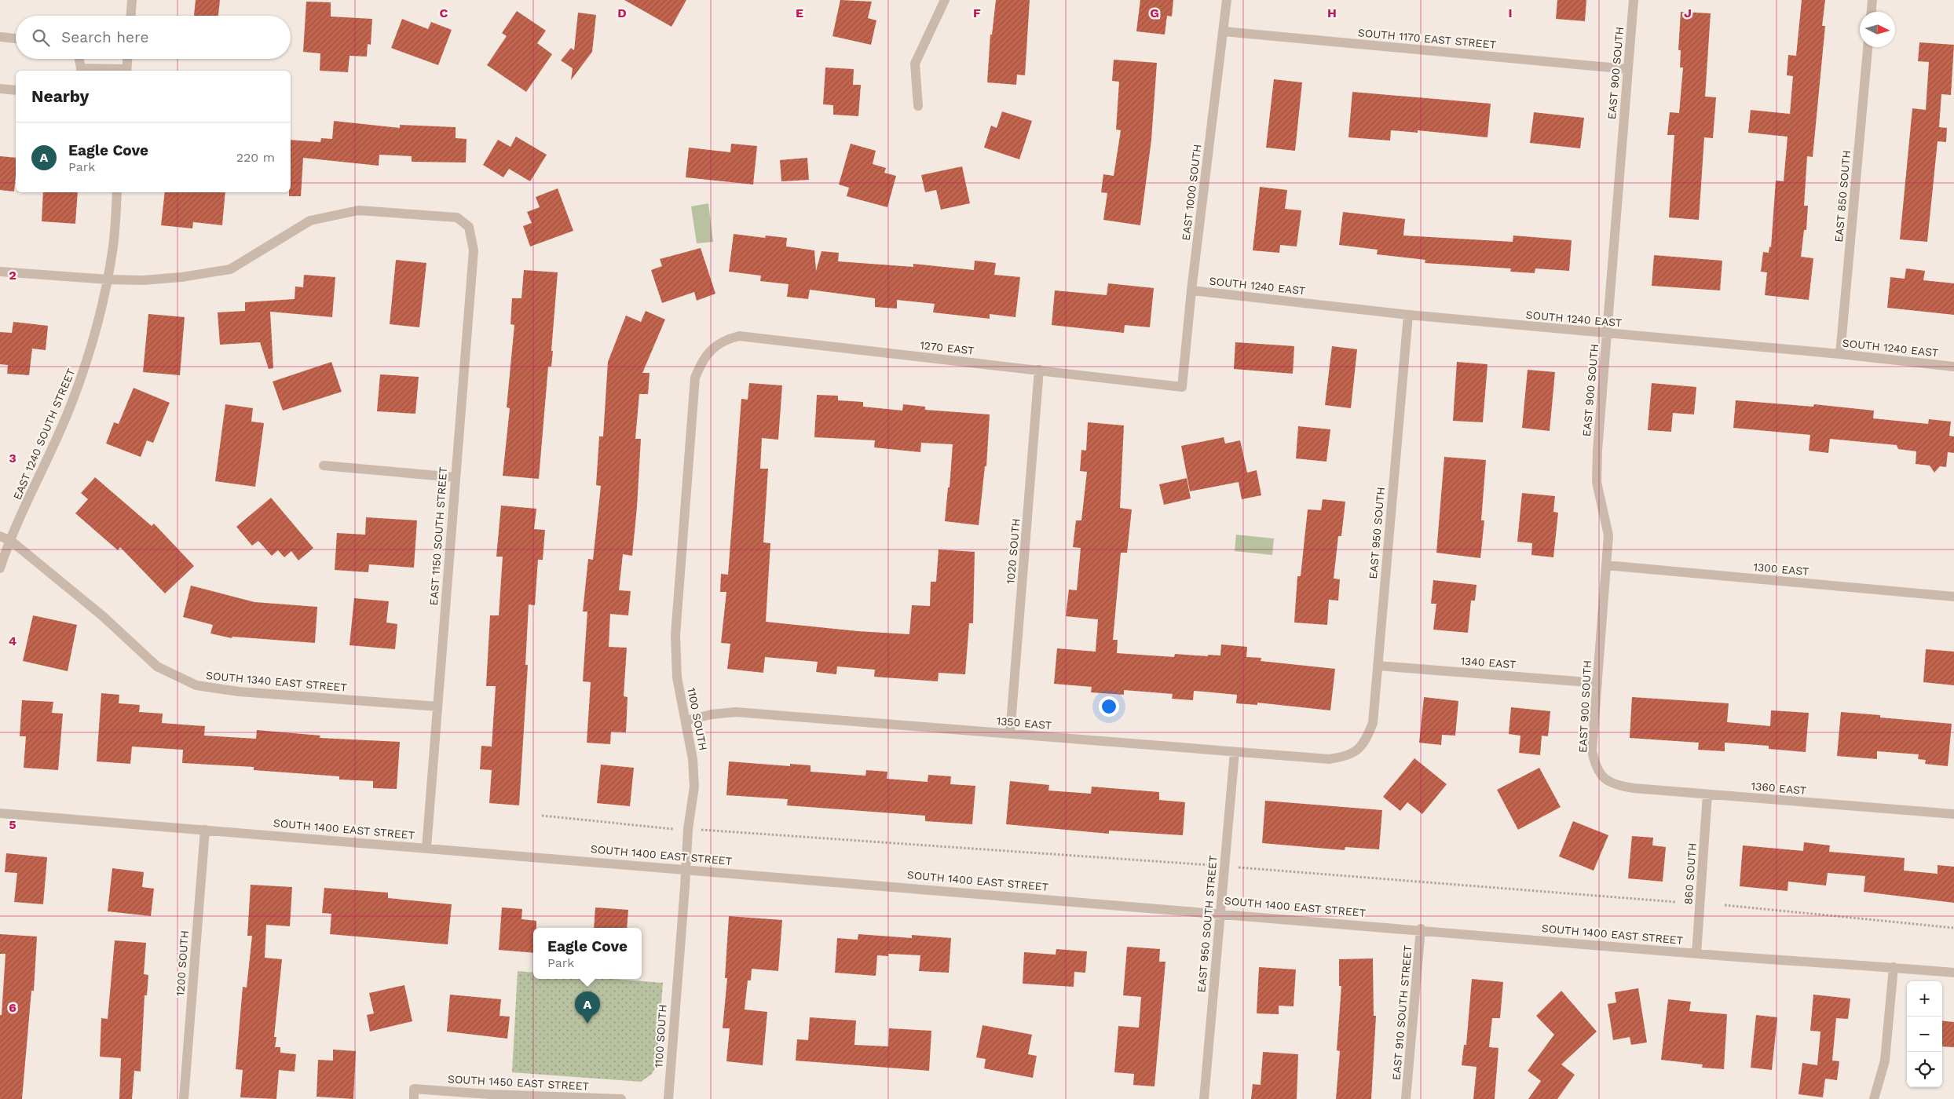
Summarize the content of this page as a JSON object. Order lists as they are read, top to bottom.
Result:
{
  "streets": {
    "street": [
      "SOUTH 1170 EAST STREET",
      "EAST 900 SOUTH",
      "EAST 1000 SOUTH",
      "EAST 850 SOUTH",
      "SOUTH 1240 EAST",
      "1270 EAST",
      "EAST 1240 SOUTH STREET",
      "EAST 950 SOUTH",
      "EAST 1150 SOUTH STREET",
      "1020 SOUTH",
      "1300 EAST",
      "1340 EAST",
      "SOUTH 1340 EAST STREET",
      "1100 SOUTH",
      "1350 EAST",
      "1360 EAST",
      "SOUTH 1400 EAST STREET",
      "860 SOUTH",
      "EAST 950 SOUTH STREET",
      "1200 SOUTH",
      "EAST 910 SOUTH STREET",
      "SOUTH 1450 EAST STREET"
    ]
  },
  "crossings": [
    ["SOUTH 1170 EAST STREET", "EAST 900 SOUTH"],
    ["SOUTH 1170 EAST STREET", "EAST 1000 SOUTH"],
    ["EAST 900 SOUTH", "SOUTH 1240 EAST"],
    ["EAST 900 SOUTH", "1300 EAST"],
    ["EAST 900 SOUTH", "1340 EAST"],
    ["EAST 900 SOUTH", "1360 EAST"],
    ["EAST 1000 SOUTH", "SOUTH 1240 EAST"],
    ["EAST 1000 SOUTH", "1270 EAST"],
    ["EAST 850 SOUTH", "SOUTH 1240 EAST"],
    ["SOUTH 1240 EAST", "EAST 950 SOUTH"],
    ["1270 EAST", "1020 SOUTH"],
    ["1270 EAST", "1100 SOUTH"],
    ["EAST 1240 SOUTH STREET", "EAST 1150 SOUTH STREET"],
    ["EAST 1240 SOUTH STREET", "SOUTH 1340 EAST STREET"],
    ["EAST 950 SOUTH", "1340 EAST"],
    ["EAST 950 SOUTH", "1350 EAST"],
    ["EAST 1150 SOUTH STREET", "SOUTH 1340 EAST STREET"],
    ["EAST 1150 SOUTH STREET", "SOUTH 1400 EAST STREET"],
    ["1020 SOUTH", "1350 EAST"],
    ["1100 SOUTH", "1350 EAST"],
    ["1100 SOUTH", "SOUTH 1400 EAST STREET"],
    ["1350 EAST", "EAST 950 SOUTH STREET"],
    ["1360 EAST", "860 SOUTH"],
    ["SOUTH 1400 EAST STREET", "860 SOUTH"],
    ["SOUTH 1400 EAST STREET", "EAST 950 SOUTH STREET"],
    ["SOUTH 1400 EAST STREET", "1200 SOUTH"],
    ["SOUTH 1400 EAST STREET", "EAST 910 SOUTH STREET"]
  ],
  "north": "right",
  "page": {
    "search": "Search here",
    "heading": "Nearby",
    "list": [
      {
        "mark": "A",
        "name": "Eagle Cove",
        "note": "Park",
        "value": "220 m"
      }
    ],
    "popup": ["Eagle Cove", "Park"],
    "map_buttons": ["+", "−"],
    "pins": "A"
  },
  "grid": {
    "columns": [
      "C",
      "D",
      "E",
      "F",
      "G",
      "H",
      "I",
      "J"
    ],
    "rows": [
      "2",
      "3",
      "4",
      "5",
      "6"
    ]
  }
}
